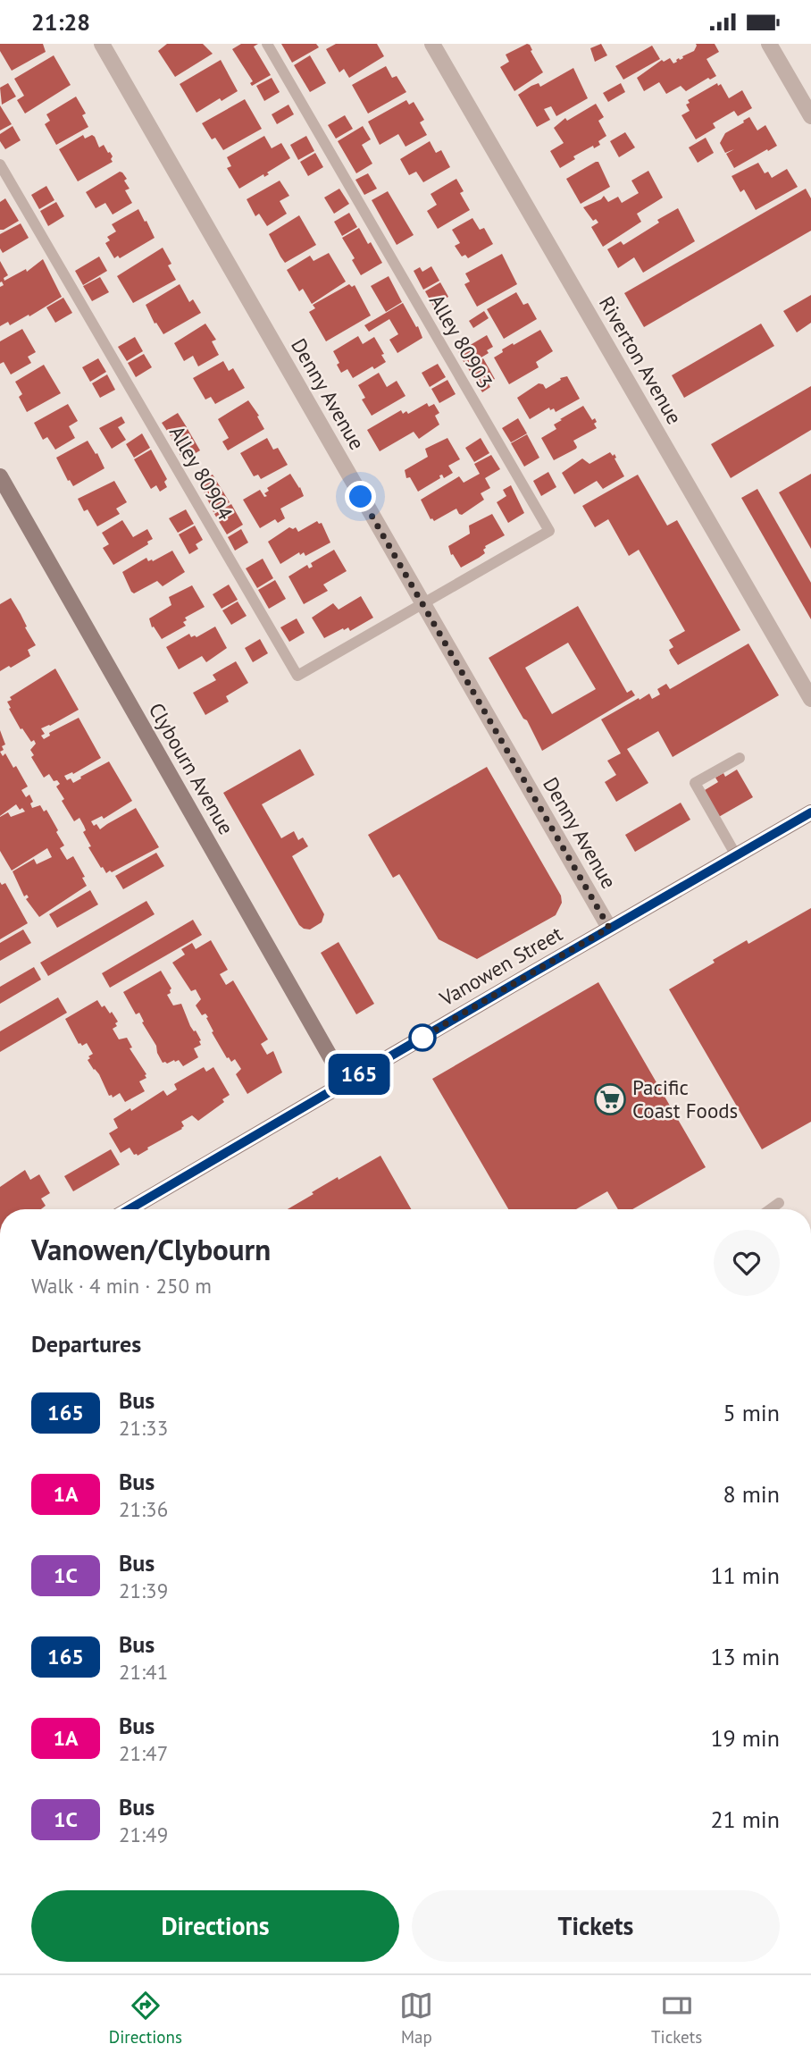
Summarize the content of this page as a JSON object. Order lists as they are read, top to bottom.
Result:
{
  "streets": {
    "main road": ["Clybourn Avenue", "Vanowen Street"],
    "street": ["Riverton Avenue", "Denny Avenue"],
    "lane": ["Alley 80903", "Alley 80904"]
  },
  "crossings": [
    ["Alley 80903", "Denny Avenue"],
    ["Alley 80903", "Alley 80904"],
    ["Denny Avenue", "Alley 80904"],
    ["Denny Avenue", "Vanowen Street"],
    ["Clybourn Avenue", "Vanowen Street"]
  ],
  "places": {
    "supermarket": ["Pacific Coast Foods"]
  },
  "lines": ["bus line 165"],
  "page": {
    "status": "21:28",
    "on_map": "165",
    "heading": [
      ["Vanowen/Clybourn", "Walk · 4 min · 250 m"],
      "Departures"
    ],
    "list": [
      {
        "mark": "165",
        "name": "Bus",
        "note": "21:33",
        "value": "5 min"
      },
      {
        "mark": "1A",
        "name": "Bus",
        "note": "21:36",
        "value": "8 min"
      },
      {
        "mark": "1C",
        "name": "Bus",
        "note": "21:39",
        "value": "11 min"
      },
      {
        "mark": "165",
        "name": "Bus",
        "note": "21:41",
        "value": "13 min"
      },
      {
        "mark": "1A",
        "name": "Bus",
        "note": "21:47",
        "value": "19 min"
      },
      {
        "mark": "1C",
        "name": "Bus",
        "note": "21:49",
        "value": "21 min"
      }
    ],
    "buttons": ["Directions", "Tickets"],
    "tabs": ["Directions", "Map", "Tickets"]
  }
}
